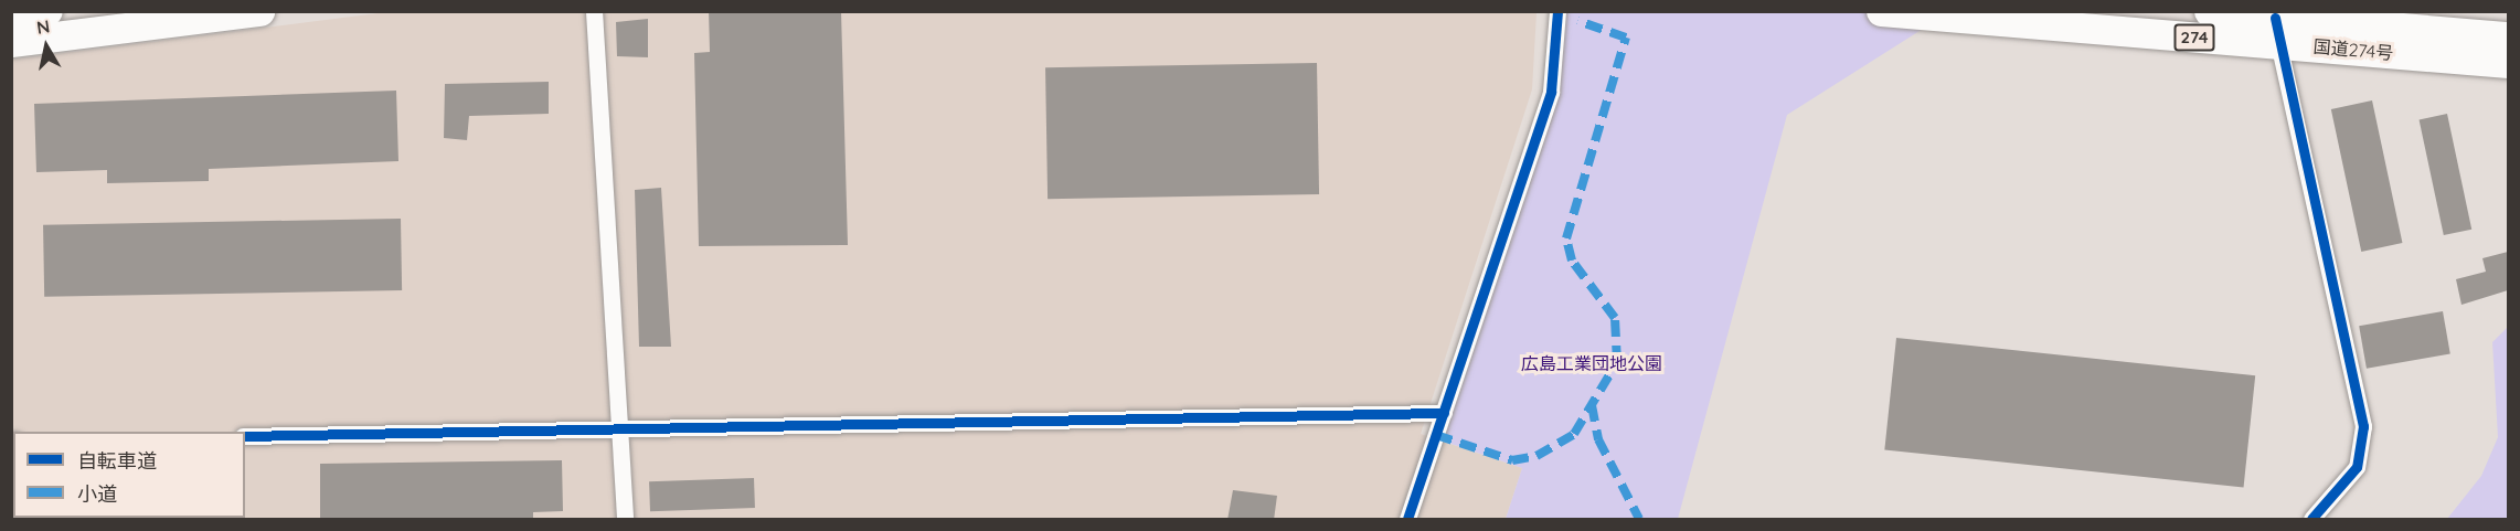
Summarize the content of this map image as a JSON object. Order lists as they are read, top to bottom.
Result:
{
  "streets": {
    "highway": ["274", "国道274号"]
  },
  "parks": ["広島工業団地公園"],
  "legend": ["自転車道", "小道"],
  "north": "top"
}
